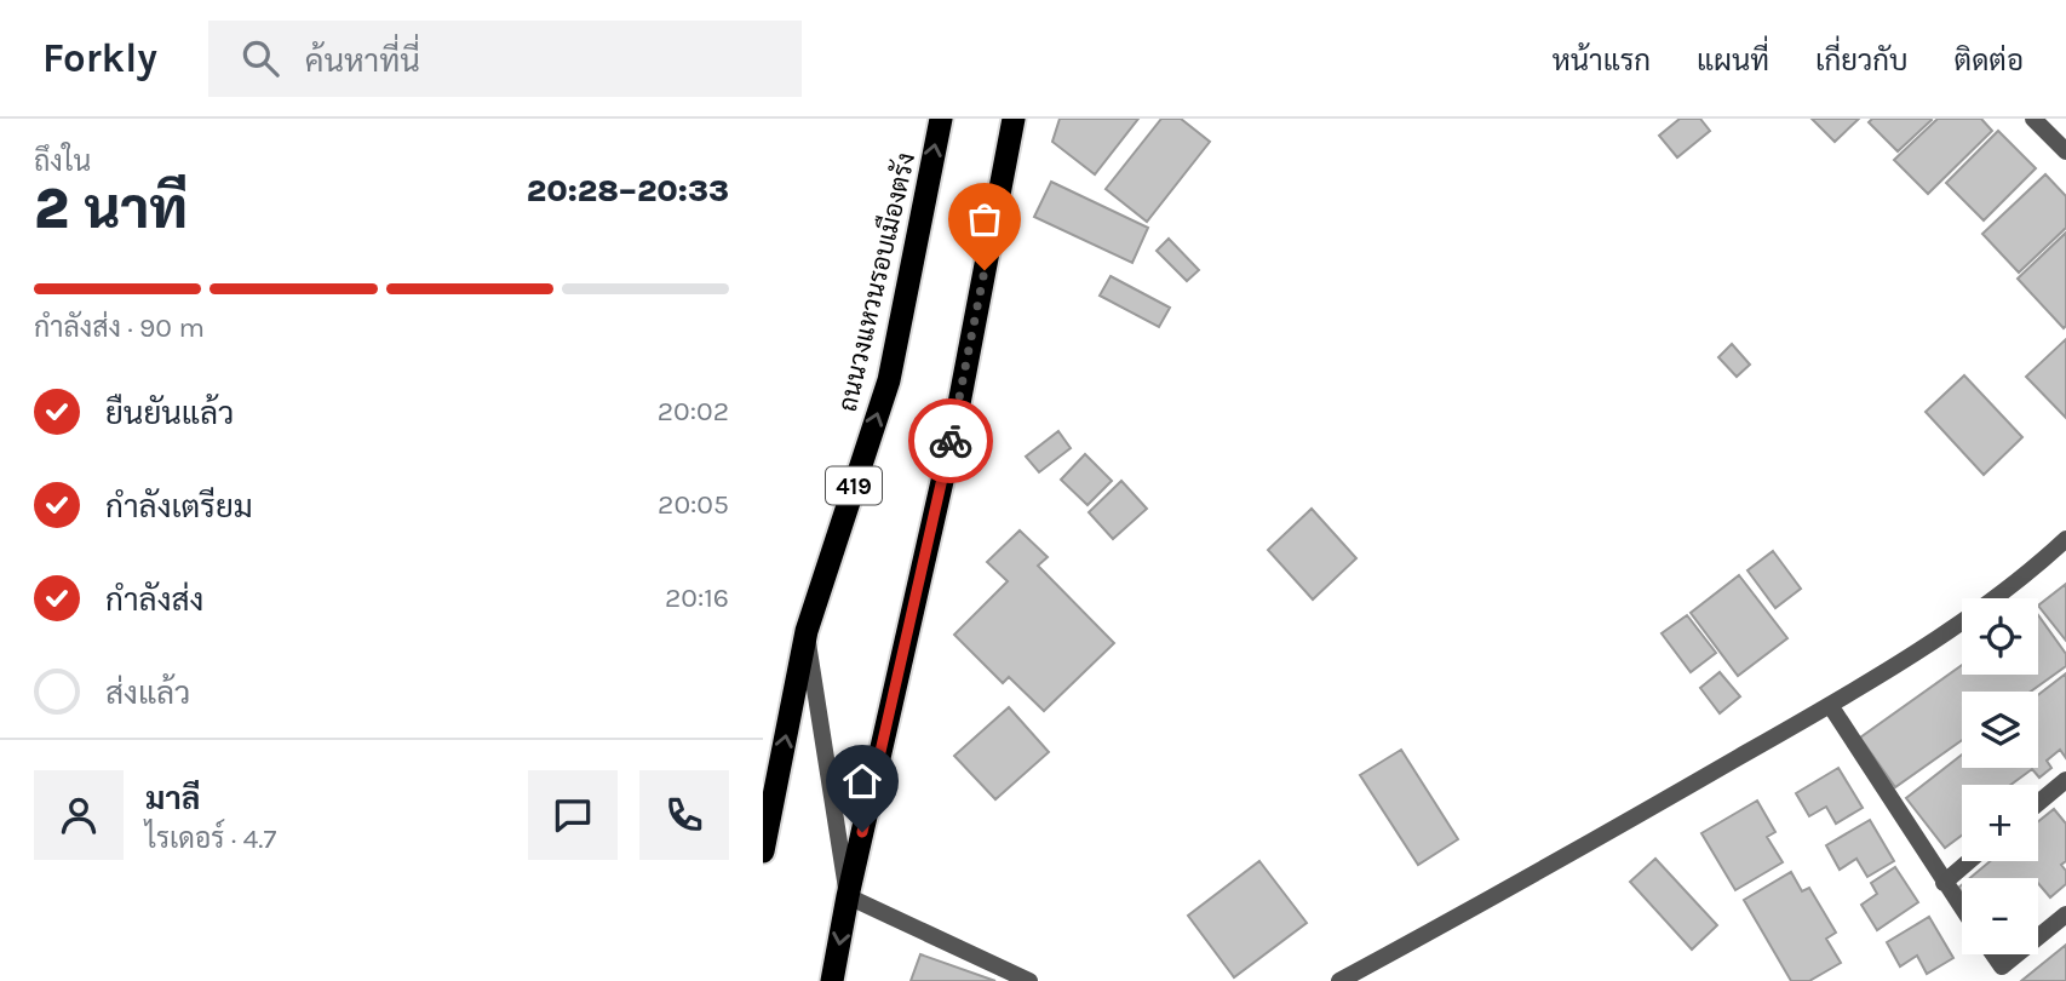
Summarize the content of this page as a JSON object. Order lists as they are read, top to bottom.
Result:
{
  "streets": {
    "highway": ["ถนนวงแหวนรอบเมืองตรัง", "419"]
  },
  "page": {
    "header": "Forkly",
    "search": "ค้นหาที่นี่",
    "nav": [
      "หน้าแรก",
      "แผนที่",
      "เกี่ยวกับ",
      "ติดต่อ"
    ],
    "heading": ["2 นาที", "ถึงใน", "20:28–20:33"],
    "panel": ["มาลี", "ไรเดอร์ · 4.7"],
    "bar": "กำลังส่ง · 90 m",
    "list": [
      ["ยืนยันแล้ว", "20:02"],
      ["กำลังเตรียม", "20:05"],
      ["กำลังส่ง", "20:16"],
      "ส่งแล้ว"
    ],
    "map_buttons": ["+", "−"]
  }
}
